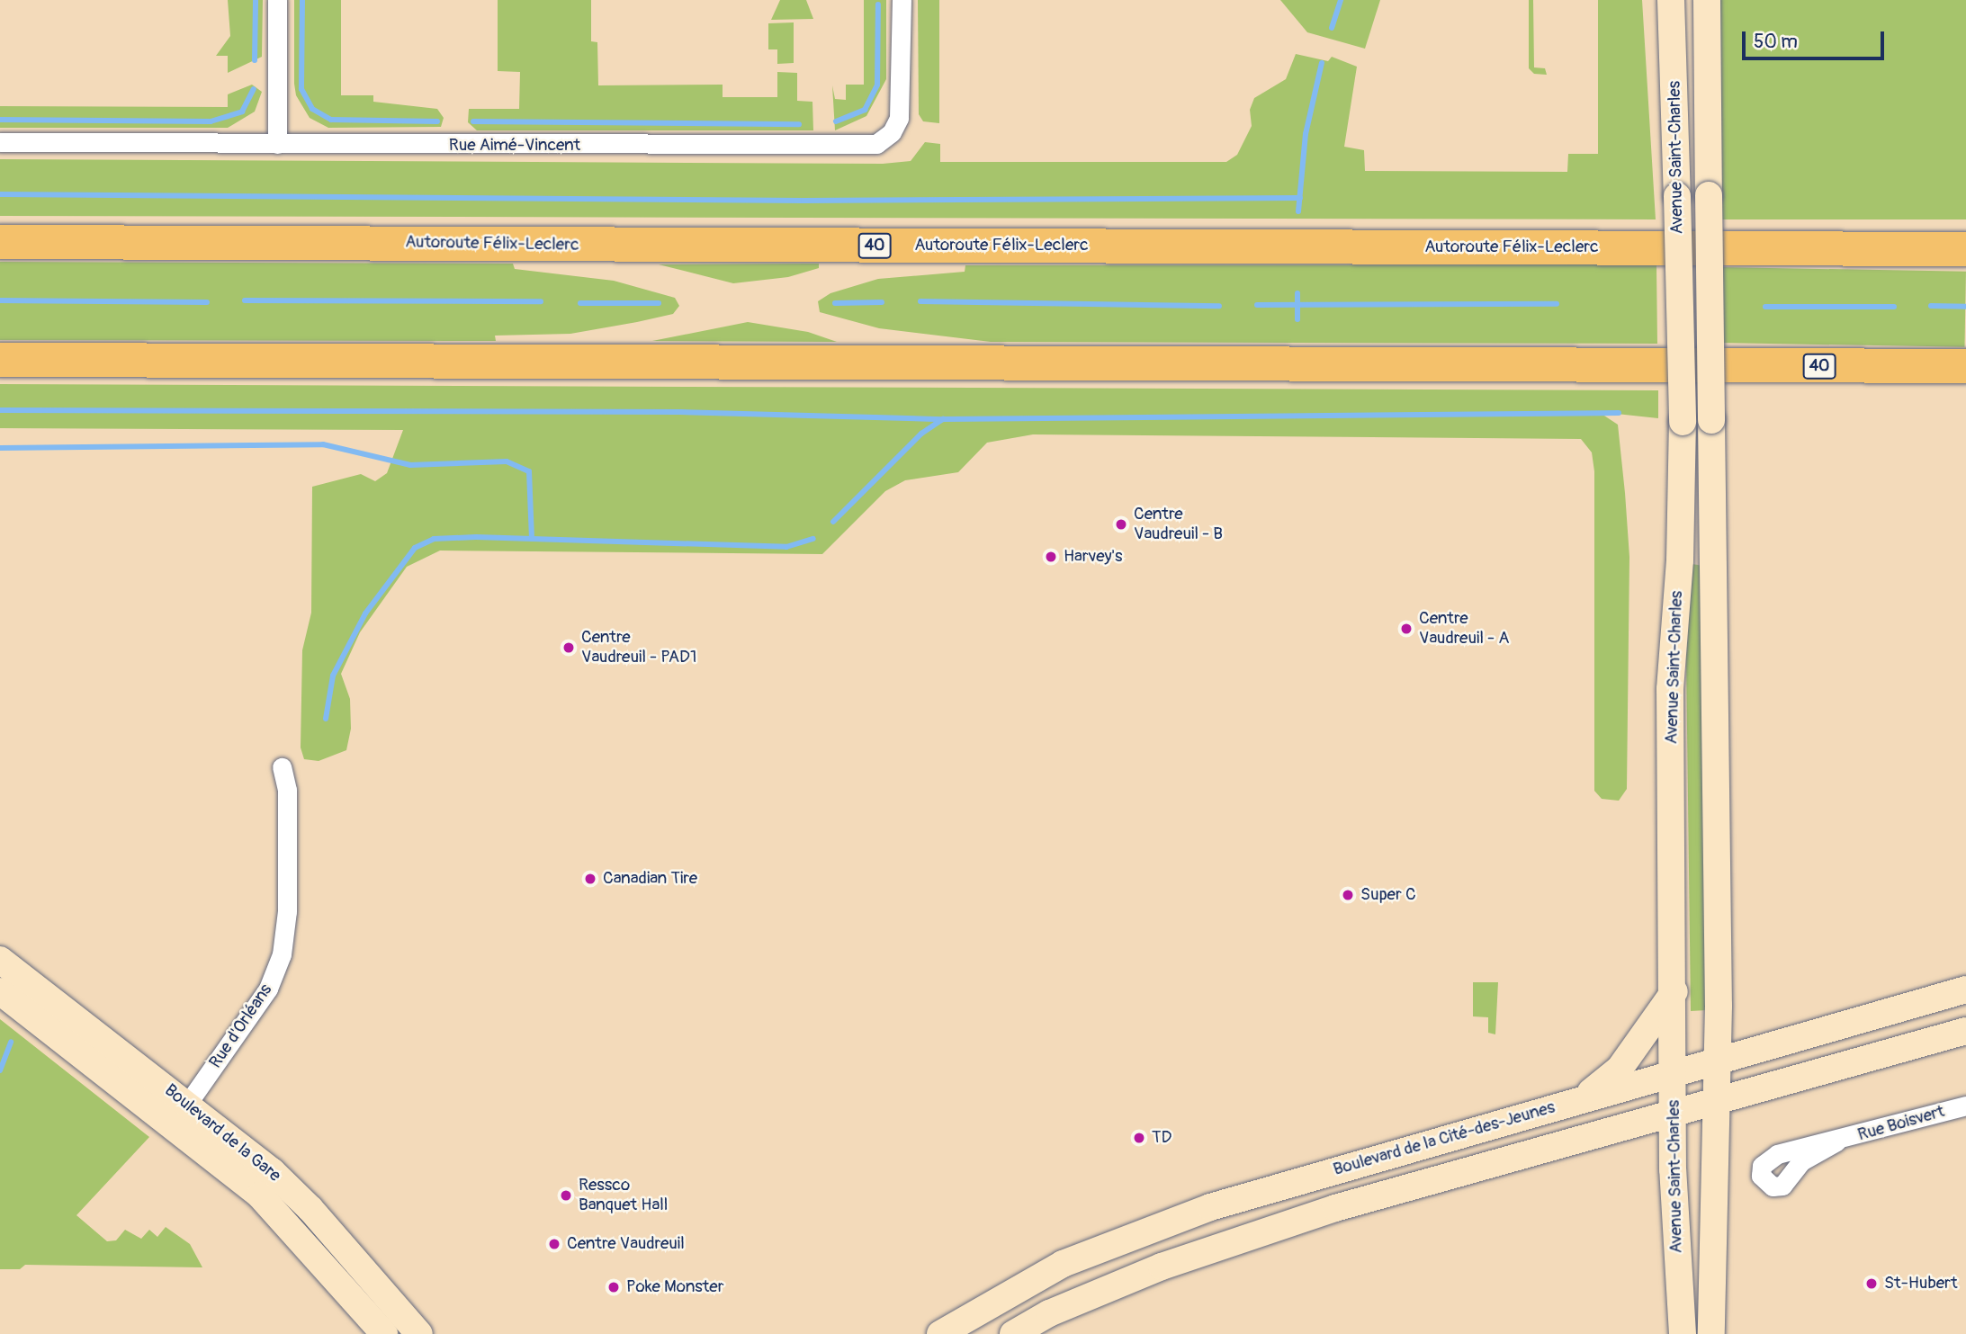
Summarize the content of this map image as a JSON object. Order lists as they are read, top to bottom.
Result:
{
  "streets": {
    "highway": ["Autoroute Félix-Leclerc", "40"],
    "main road": ["Avenue Saint-Charles", "Boulevard de la Gare", "Boulevard de la Cité-des-Jeunes"],
    "street": ["Rue Aimé-Vincent", "Rue d'Orléans", "Rue Boisvert"]
  },
  "crossings": [
    ["Avenue Saint-Charles", "Boulevard de la Cité-des-Jeunes"],
    ["Rue d'Orléans", "Boulevard de la Gare"]
  ],
  "places": [
    "Centre Vaudreuil - B",
    "Harvey's",
    "Centre Vaudreuil - A",
    "Centre Vaudreuil - PAD1",
    "Canadian Tire",
    "Super C",
    "TD",
    "Ressco Banquet Hall",
    "Centre Vaudreuil",
    "St-Hubert",
    "Poke Monster"
  ],
  "scale_bar": "50 m"
}
